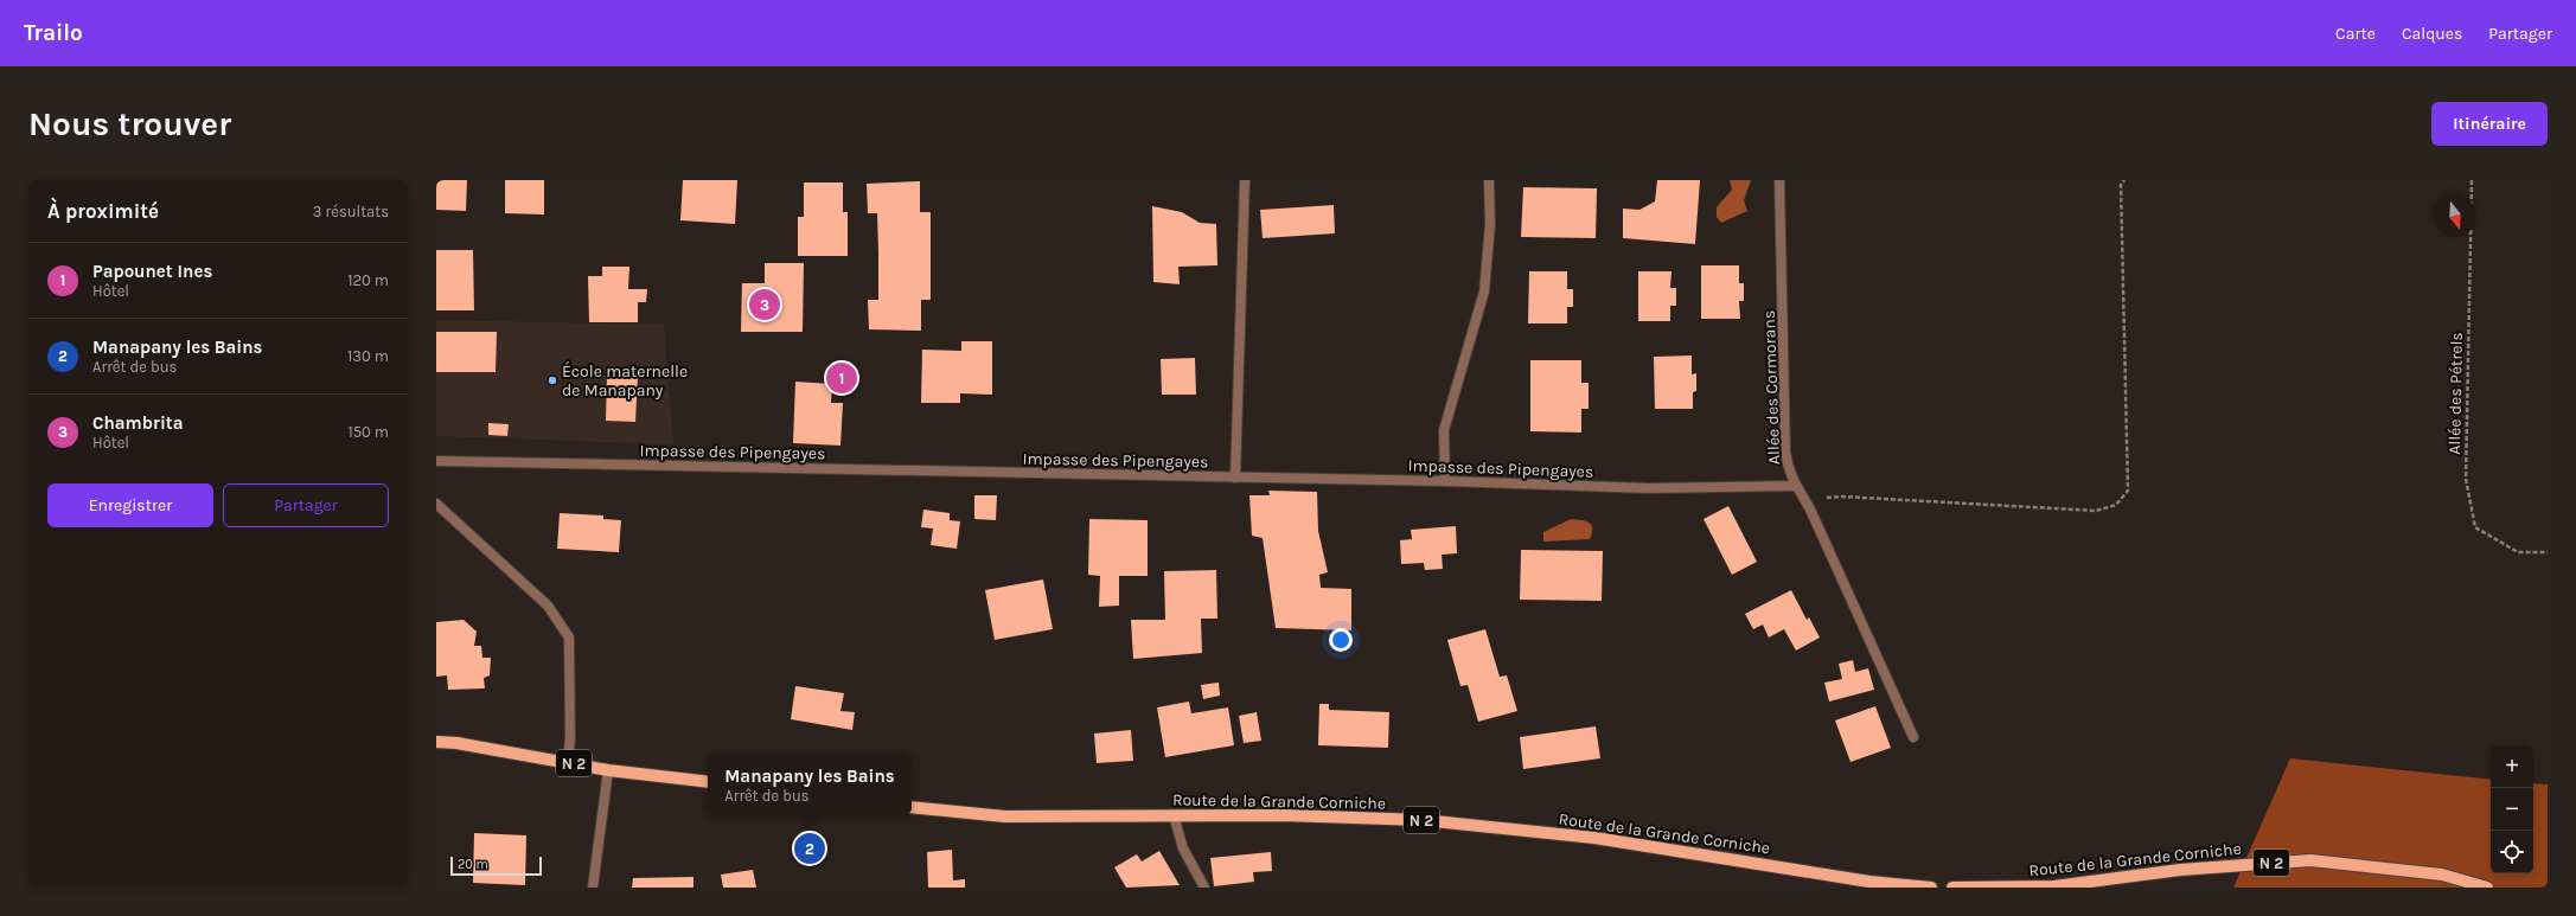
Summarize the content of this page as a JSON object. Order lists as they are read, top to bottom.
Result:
{
  "streets": {
    "main road": ["N 2", "Route de la Grande Corniche"],
    "street": ["Allée des Cormorans", "Impasse des Pipengayes"],
    "path": ["Allée des Pétrels"]
  },
  "crossings": [
    ["Allée des Cormorans", "Impasse des Pipengayes"]
  ],
  "places": ["École maternelle de Manapany"],
  "scale_bar": "20 m",
  "north": "bottom",
  "page": {
    "header": "Trailo",
    "nav": ["Carte", "Calques", "Partager"],
    "buttons": [
      "Itinéraire",
      ["Enregistrer", "Partager"]
    ],
    "title": "Nous trouver",
    "heading": ["À proximité", "3 résultats"],
    "list": [
      {
        "mark": "1",
        "name": "Papounet Ines",
        "note": "Hôtel",
        "value": "120 m"
      },
      {
        "mark": "2",
        "name": "Manapany les Bains",
        "note": "Arrêt de bus",
        "value": "130 m"
      },
      {
        "mark": "3",
        "name": "Chambrita",
        "note": "Hôtel",
        "value": "150 m"
      }
    ],
    "pins": ["3", "1", "2"],
    "map_buttons": ["+", "−"],
    "popup": ["Manapany les Bains", "Arrêt de bus"],
    "scale": "20 m"
  }
}
